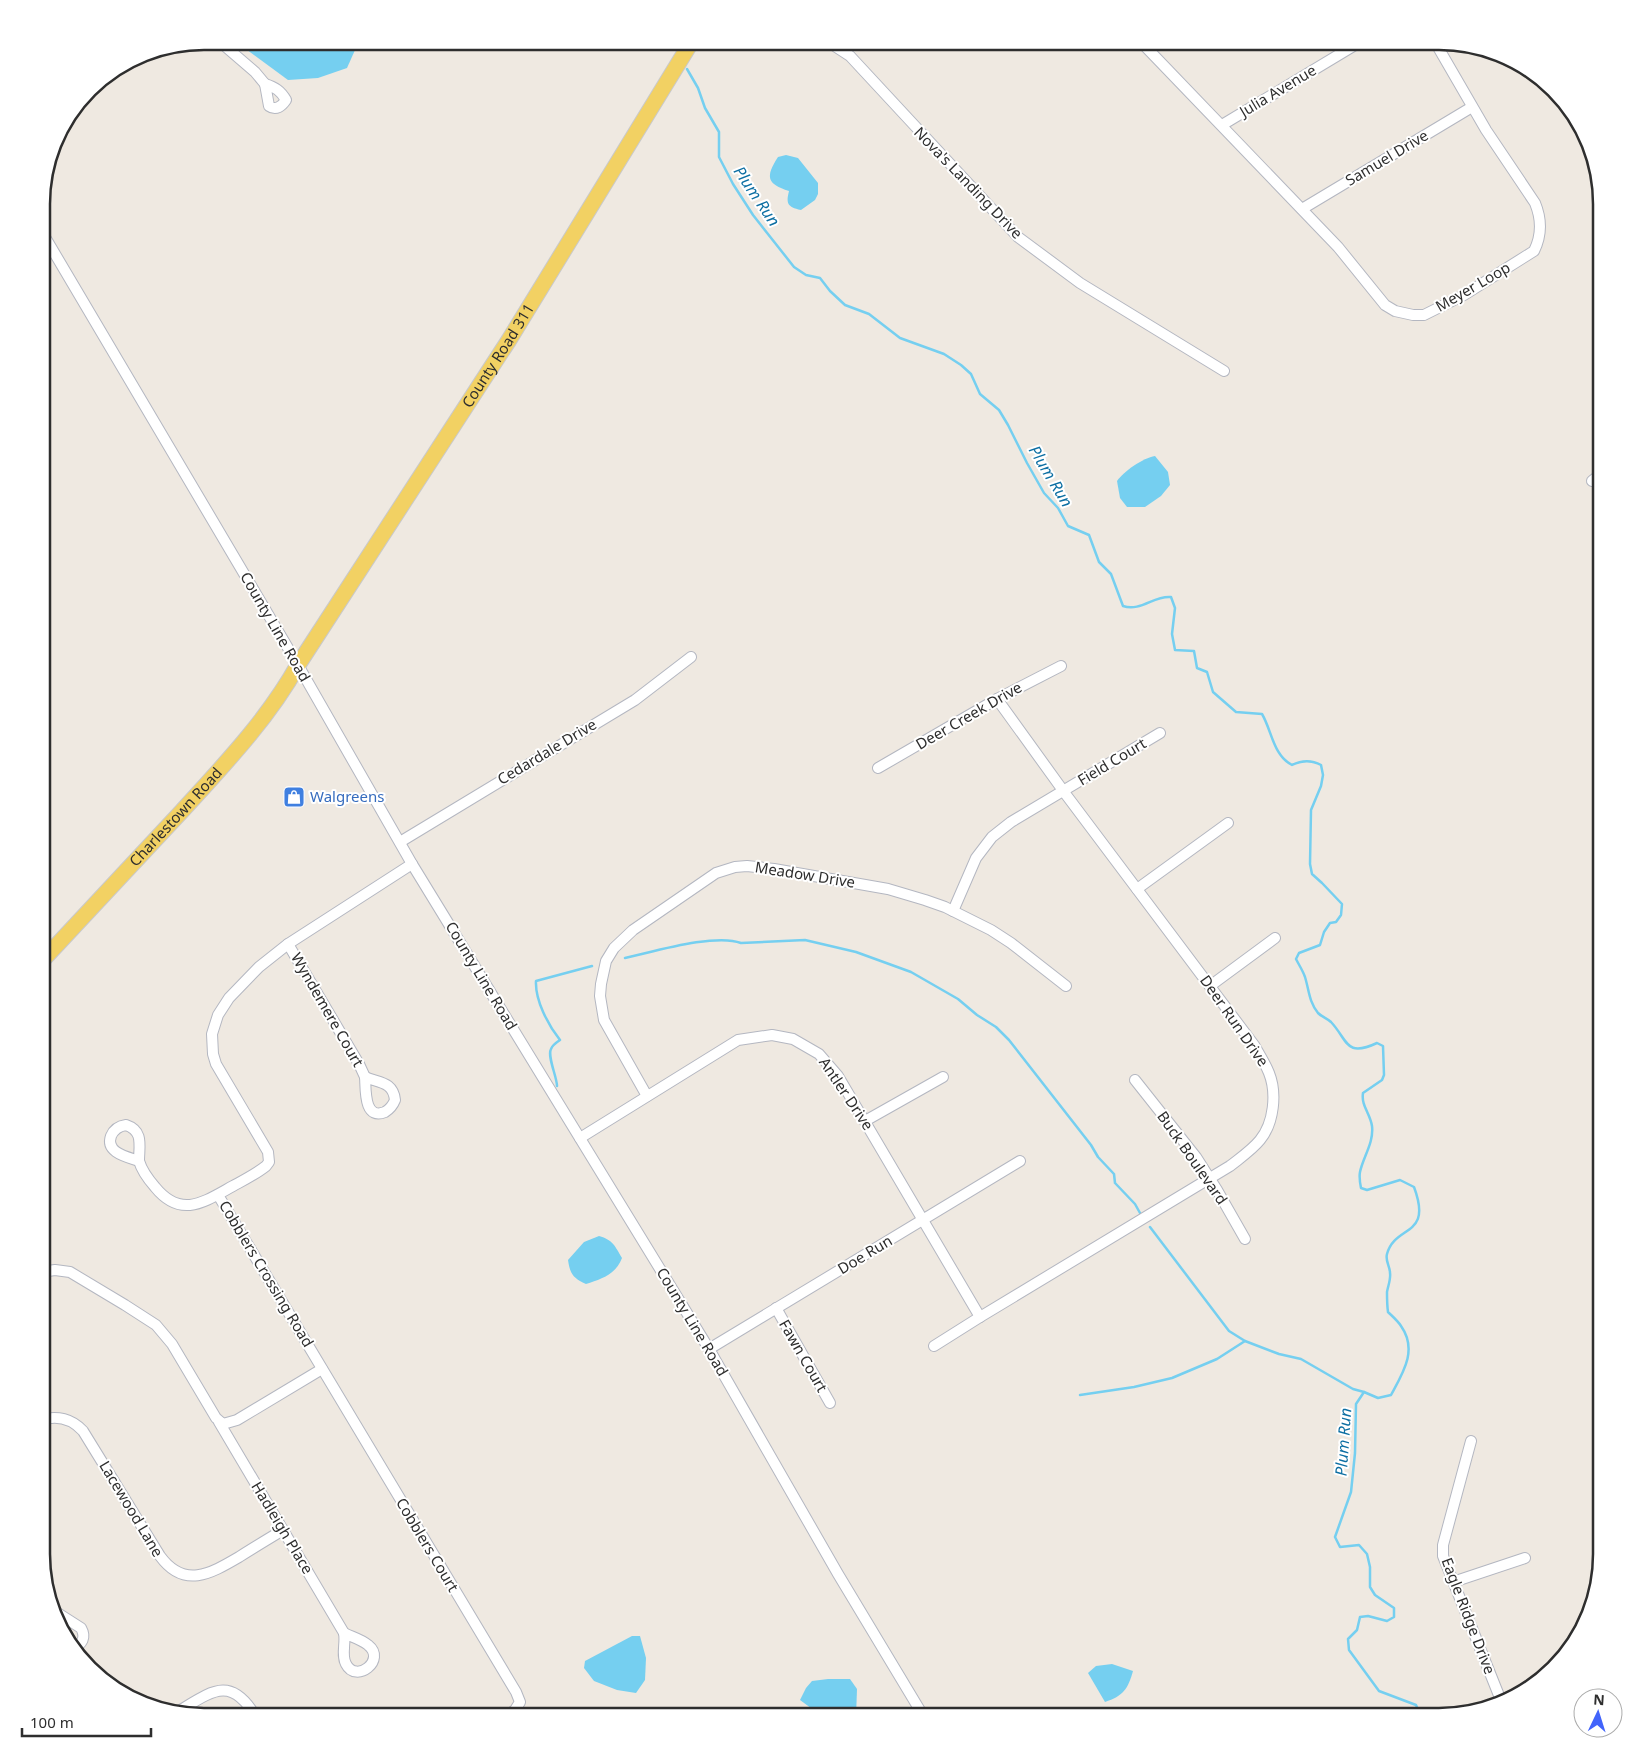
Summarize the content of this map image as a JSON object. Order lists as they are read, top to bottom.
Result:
{
  "streets": {
    "main road": ["County Road 311", "Charlestown Road"],
    "street": [
      "Julia Avenue",
      "Samuel Drive",
      "Nova's Landing Drive",
      "Meyer Loop",
      "County Line Road",
      "Deer Creek Drive",
      "Cedardale Drive",
      "Field Court",
      "Meadow Drive",
      "Wyndemere Court",
      "Deer Run Drive",
      "Antler Drive",
      "Buck Boulevard",
      "Doe Run",
      "Cobblers Crossing Road",
      "Fawn Court",
      "Lacewood Lane",
      "Hadleigh Place",
      "Cobblers Court",
      "Eagle Ridge Drive"
    ]
  },
  "crossings": [
    ["Julia Avenue", "Meyer Loop"],
    ["Samuel Drive", "Meyer Loop"],
    ["County Road 311", "County Line Road"],
    ["County Road 311", "Charlestown Road"],
    ["County Line Road", "Cedardale Drive"],
    ["County Line Road", "Charlestown Road"],
    ["County Line Road", "Antler Drive"],
    ["County Line Road", "Doe Run"],
    ["County Line Road", "Cobblers Crossing Road"],
    ["Deer Creek Drive", "Deer Run Drive"],
    ["Field Court", "Meadow Drive"],
    ["Field Court", "Deer Run Drive"],
    ["Meadow Drive", "Antler Drive"],
    ["Wyndemere Court", "Cobblers Crossing Road"],
    ["Deer Run Drive", "Antler Drive"],
    ["Deer Run Drive", "Buck Boulevard"],
    ["Antler Drive", "Doe Run"],
    ["Doe Run", "Fawn Court"],
    ["Cobblers Crossing Road", "Cobblers Court"],
    ["Lacewood Lane", "Hadleigh Place"]
  ],
  "water": ["Plum Run"],
  "places": {
    "shop": ["Walgreens"]
  },
  "scale_bar": "100 m",
  "north": "top"
}
